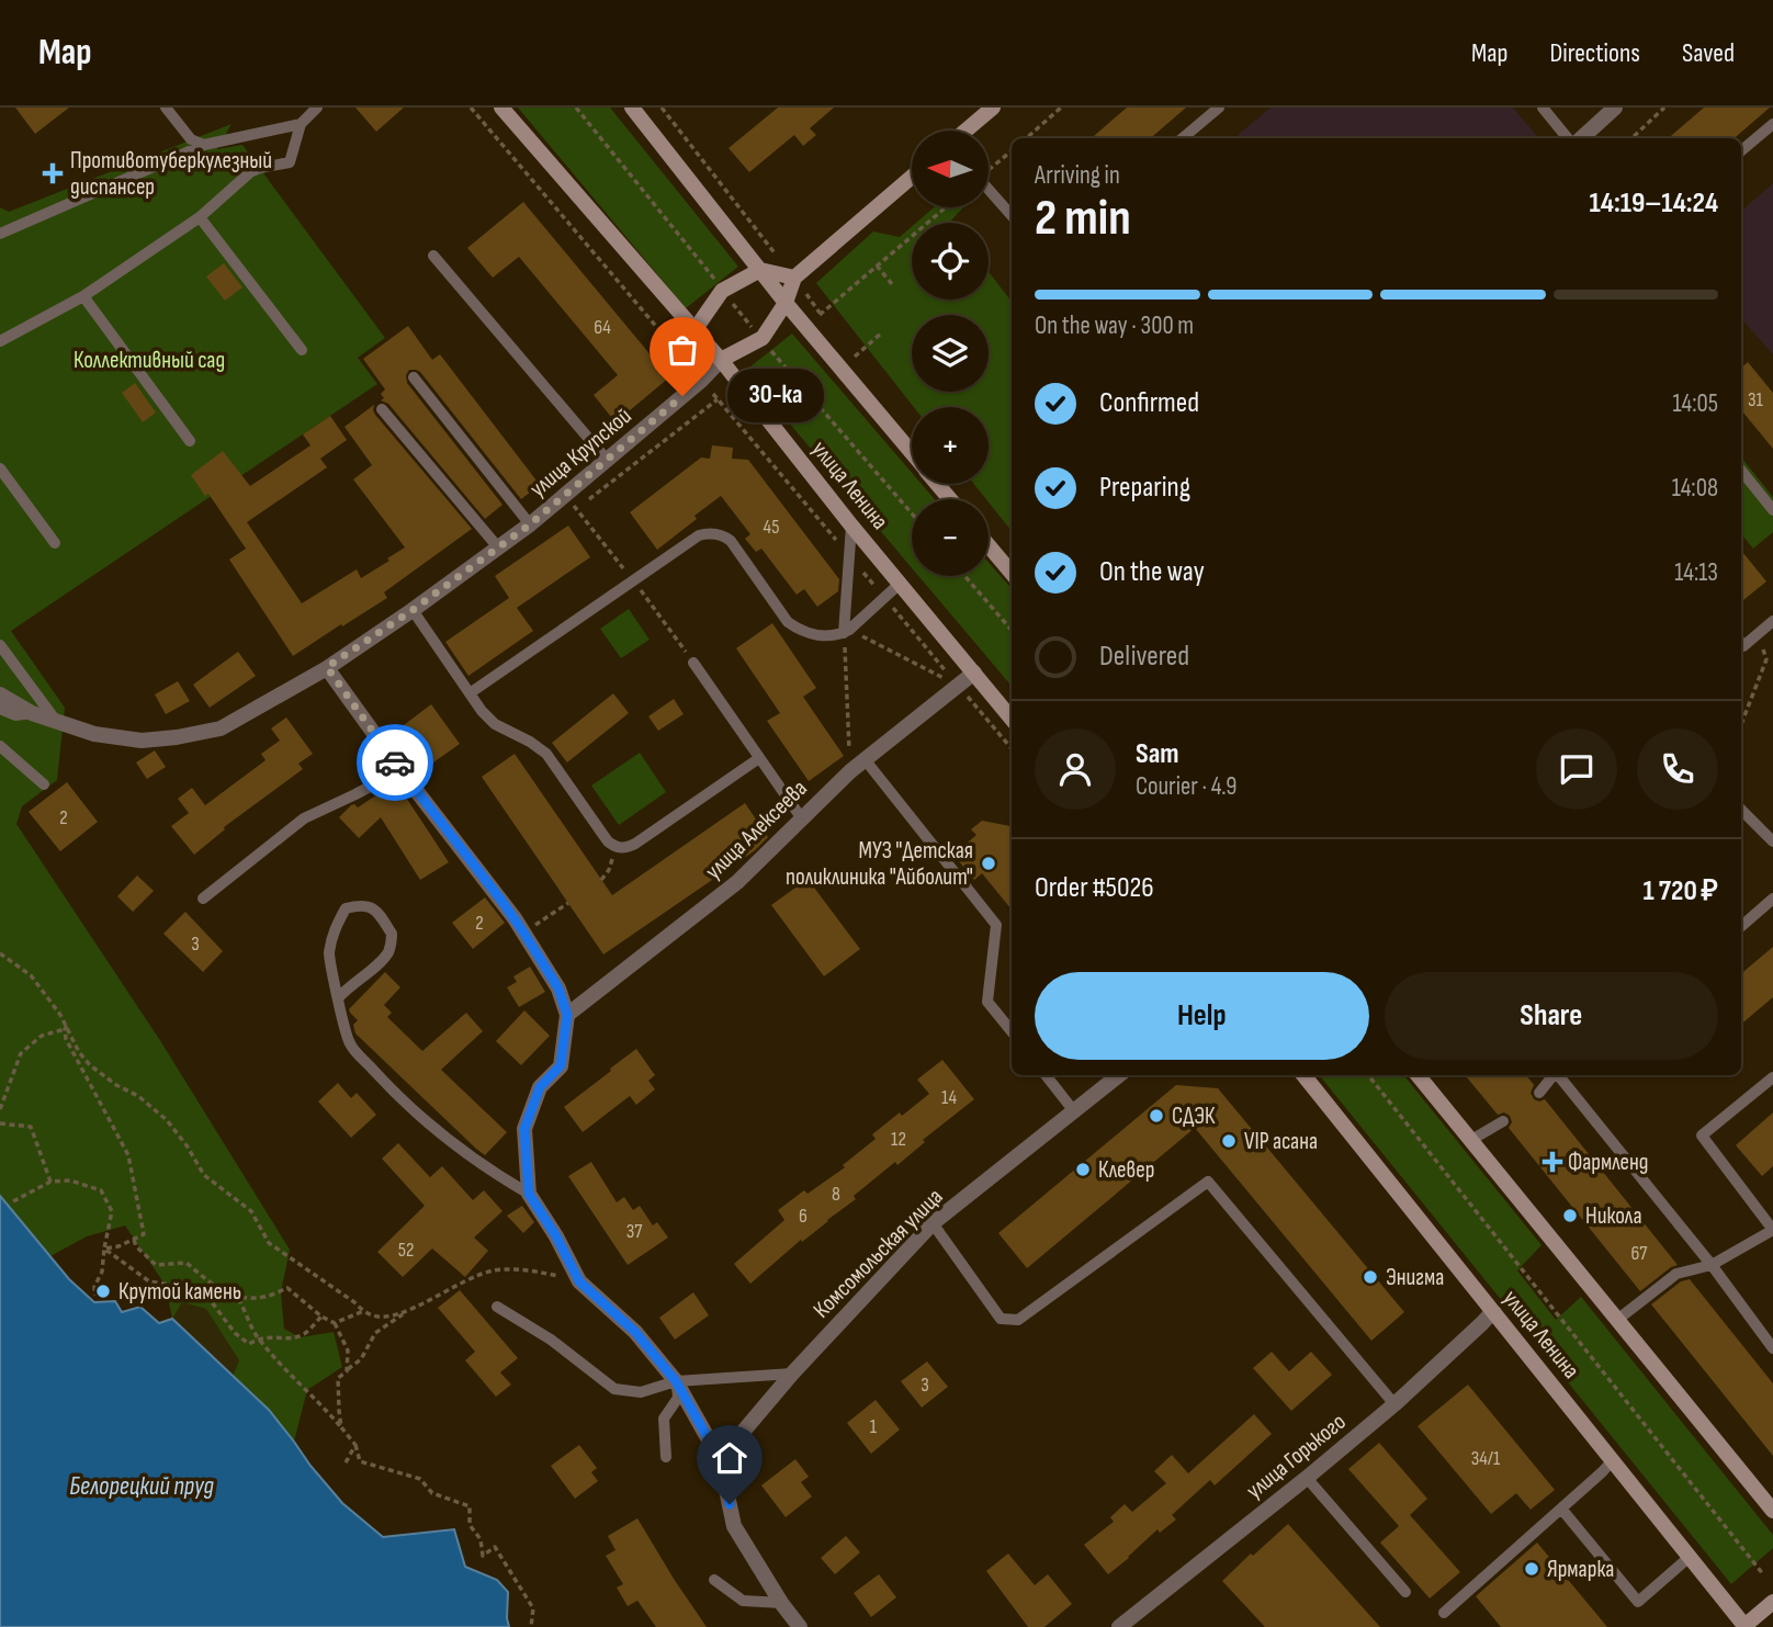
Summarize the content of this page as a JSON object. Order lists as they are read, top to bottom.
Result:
{
  "streets": {
    "main road": ["улица Крупской", "улица Ленина"],
    "street": ["улица Алексеева", "Комсомольская улица", "улица Горького"]
  },
  "crossings": [
    ["улица Крупской", "улица Ленина"],
    ["улица Ленина", "улица Алексеева"],
    ["улица Ленина", "улица Горького"]
  ],
  "water": ["Белорецкий пруд"],
  "parks": ["Коллективный сад"],
  "places": {
    "health": ["Противотуберкулезный диспансер", "Фармленд"],
    "other": [
      "30-ка",
      "МУЗ \"Детская поликлиника \"Айболит\"",
      "СДЭК",
      "VIP асана",
      "Клевер",
      "Никола",
      "Энигма",
      "Крутой камень",
      "Ярмарка"
    ]
  },
  "house_numbers": [
    "64",
    "31",
    "45",
    "2",
    "2",
    "3",
    "14",
    "12",
    "8",
    "6",
    "37",
    "52",
    "67",
    "3",
    "1",
    "34/1"
  ],
  "north": "left",
  "page": {
    "header": "Map",
    "nav": ["Map", "Directions", "Saved"],
    "map_buttons": ["+", "−"],
    "heading": ["2 min", "Arriving in", "14:19–14:24"],
    "panel": [
      "Sam",
      "Courier · 4.9",
      "Order #5026",
      "1 720 ₽"
    ],
    "bar": "On the way · 300 m",
    "list": [
      ["Confirmed", "14:05"],
      ["Preparing", "14:08"],
      ["On the way", "14:13"],
      "Delivered"
    ],
    "bubble": "30-ка",
    "buttons": ["Help", "Share"]
  }
}
